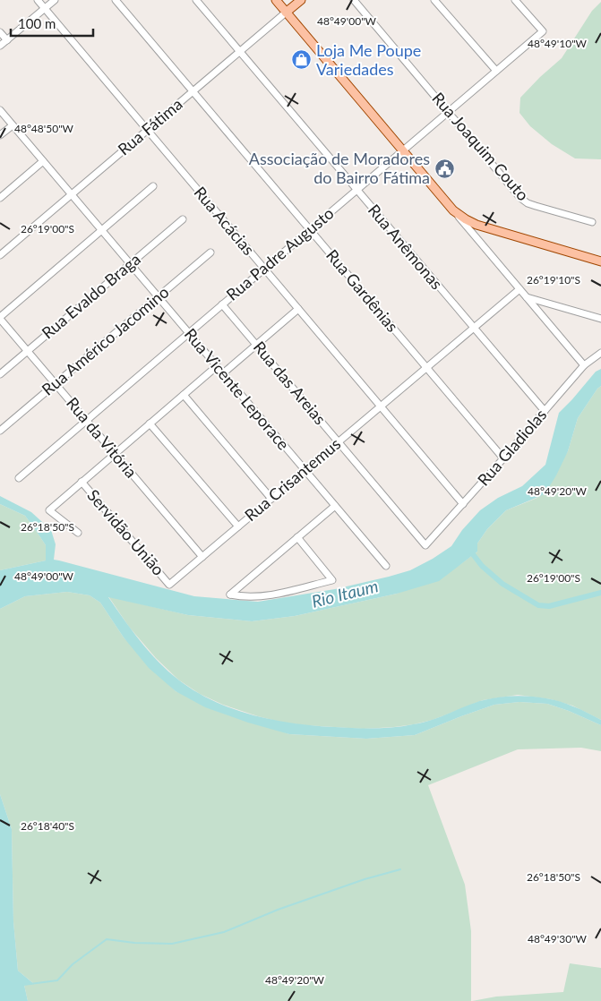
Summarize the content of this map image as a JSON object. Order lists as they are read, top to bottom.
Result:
{
  "streets": {
    "main road": ["Rua Fátima"],
    "street": [
      "Rua Joaquim Couto",
      "Rua Acácias",
      "Rua Anêmonas",
      "Rua Padre Augusto",
      "Rua Gardênias",
      "Rua Evaldo Braga",
      "Rua Américo Jacomino",
      "Rua das Areias",
      "Rua Vicente Leporace",
      "Rua da Vitória",
      "Rua Gladiolas",
      "Rua Crisantemus",
      "Servidão União"
    ]
  },
  "crossings": [
    ["Rua Fátima", "Rua Acácias"],
    ["Rua Fátima", "Rua Anêmonas"],
    ["Rua Fátima", "Rua Gardênias"],
    ["Rua Fátima", "Rua Vicente Leporace"],
    ["Rua Joaquim Couto", "Rua Padre Augusto"],
    ["Rua Acácias", "Rua Padre Augusto"],
    ["Rua Acácias", "Rua Gladiolas"],
    ["Rua Acácias", "Rua Crisantemus"],
    ["Rua Anêmonas", "Rua Padre Augusto"],
    ["Rua Anêmonas", "Rua Gladiolas"],
    ["Rua Anêmonas", "Rua Crisantemus"],
    ["Rua Padre Augusto", "Rua Gardênias"],
    ["Rua Padre Augusto", "Rua das Areias"],
    ["Rua Padre Augusto", "Rua Vicente Leporace"],
    ["Rua Padre Augusto", "Rua da Vitória"],
    ["Rua Gardênias", "Rua Gladiolas"],
    ["Rua Gardênias", "Rua Crisantemus"],
    ["Rua Evaldo Braga", "Rua Vicente Leporace"],
    ["Rua Evaldo Braga", "Rua da Vitória"],
    ["Rua Américo Jacomino", "Rua Vicente Leporace"],
    ["Rua Américo Jacomino", "Rua da Vitória"],
    ["Rua das Areias", "Rua Gladiolas"],
    ["Rua das Areias", "Rua Crisantemus"],
    ["Rua Vicente Leporace", "Rua Crisantemus"],
    ["Rua da Vitória", "Rua Crisantemus"],
    ["Rua Crisantemus", "Servidão União"]
  ],
  "water": ["Rio Itaum"],
  "places": {
    "shop": ["Loja Me Poupe Variedades"],
    "public building": ["Associação de Moradores do Bairro Fátima"]
  },
  "scale_bar": "100 m",
  "coordinates": [
    "48°49'00\"W",
    "48°49'10\"W",
    "48°48'50\"W",
    "26°19'00\"S",
    "26°19'10\"S",
    "48°49'20\"W",
    "26°18'50\"S",
    "26°18'40\"S",
    "48°49'30\"W"
  ]
}
